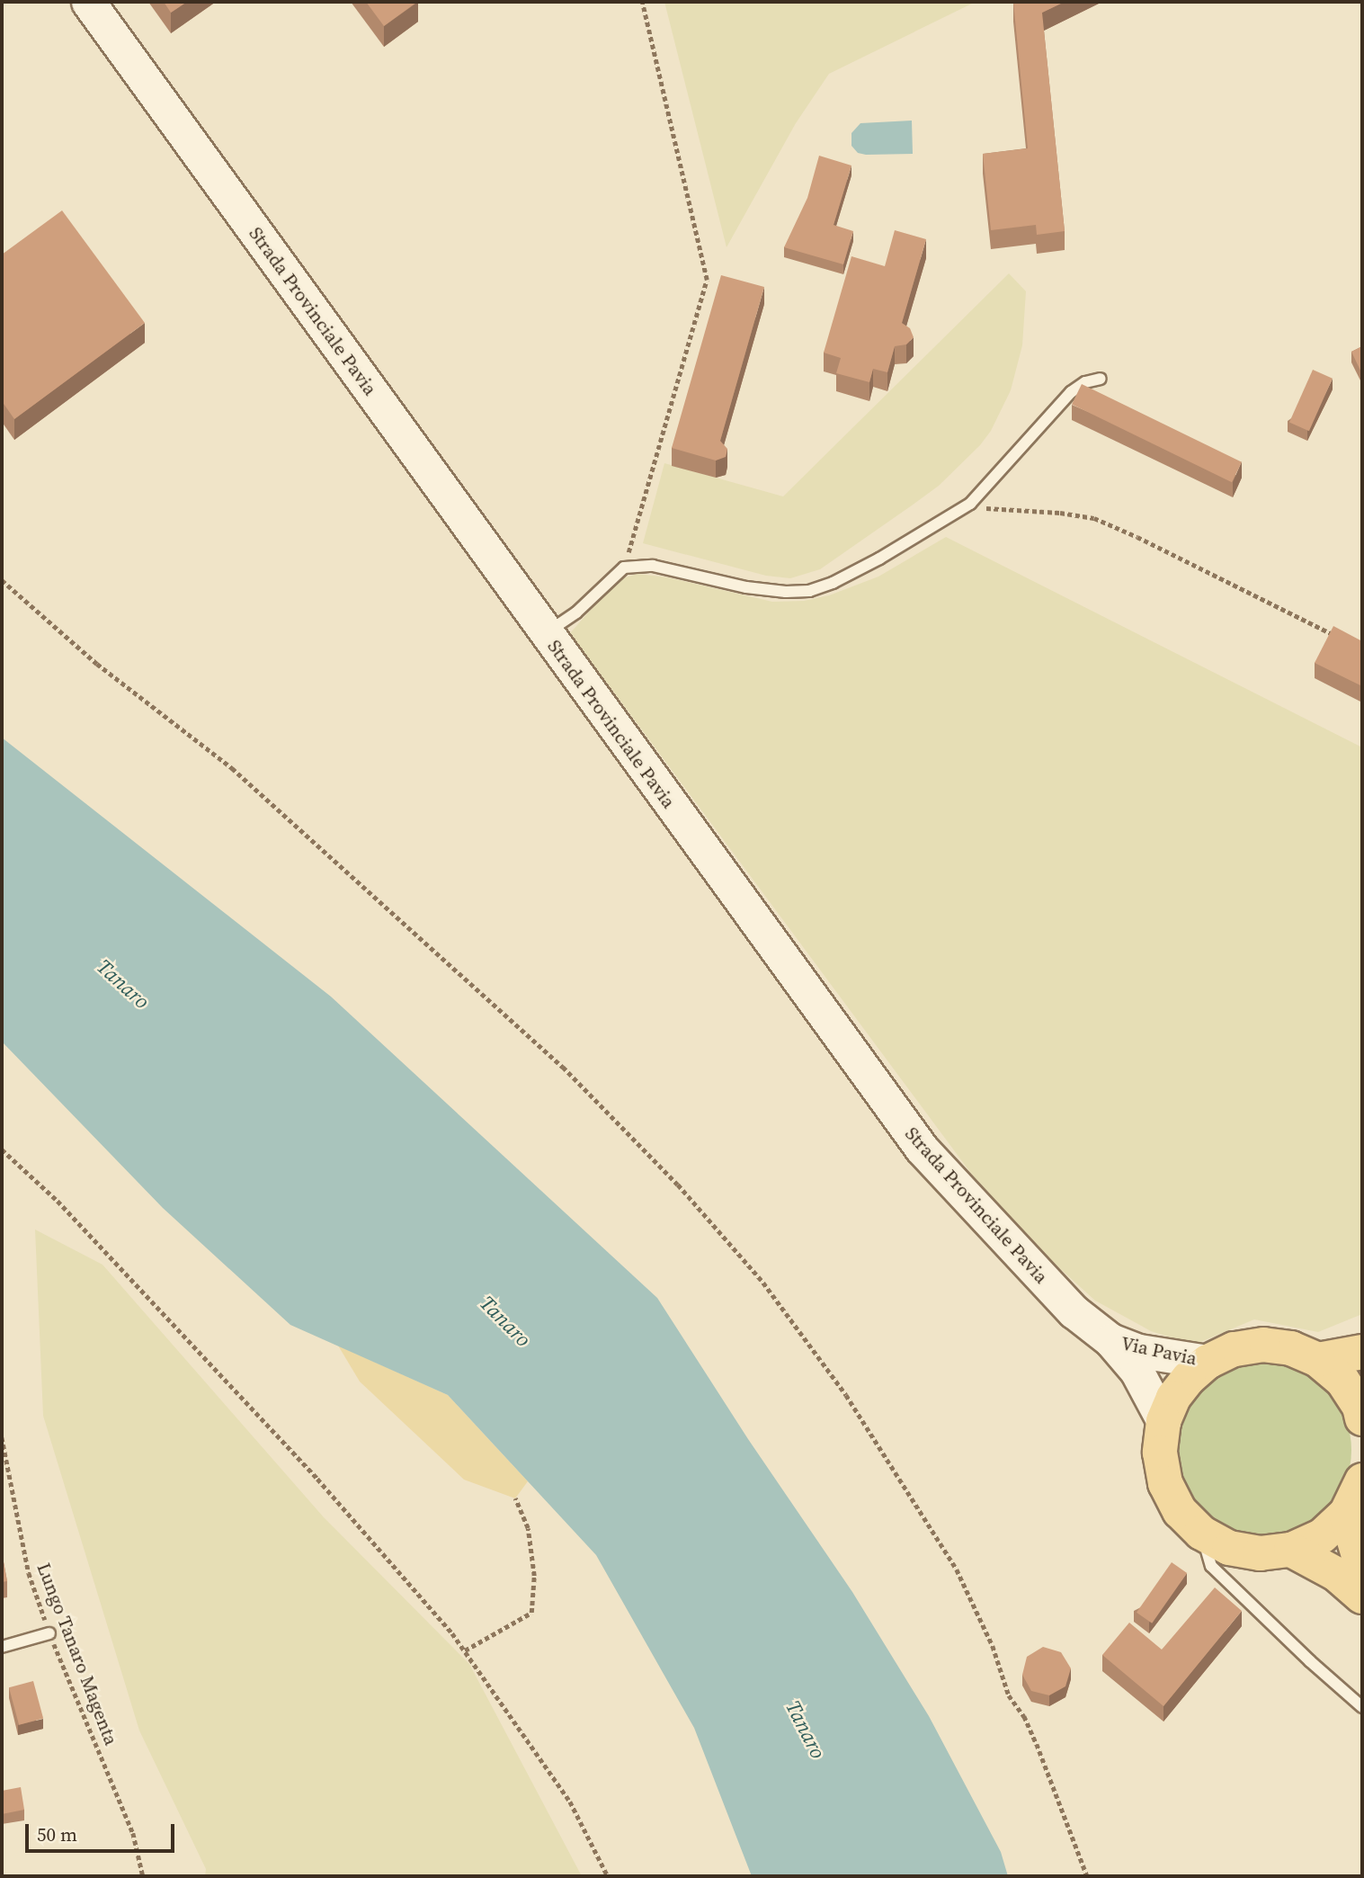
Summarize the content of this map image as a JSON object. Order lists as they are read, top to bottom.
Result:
{
  "streets": {
    "main road": ["Strada Provinciale Pavia", "Via Pavia"],
    "path": ["Lungo Tanaro Magenta"]
  },
  "crossings": [
    ["Strada Provinciale Pavia", "Via Pavia"]
  ],
  "water": ["Tanaro"],
  "scale_bar": "50 m"
}
